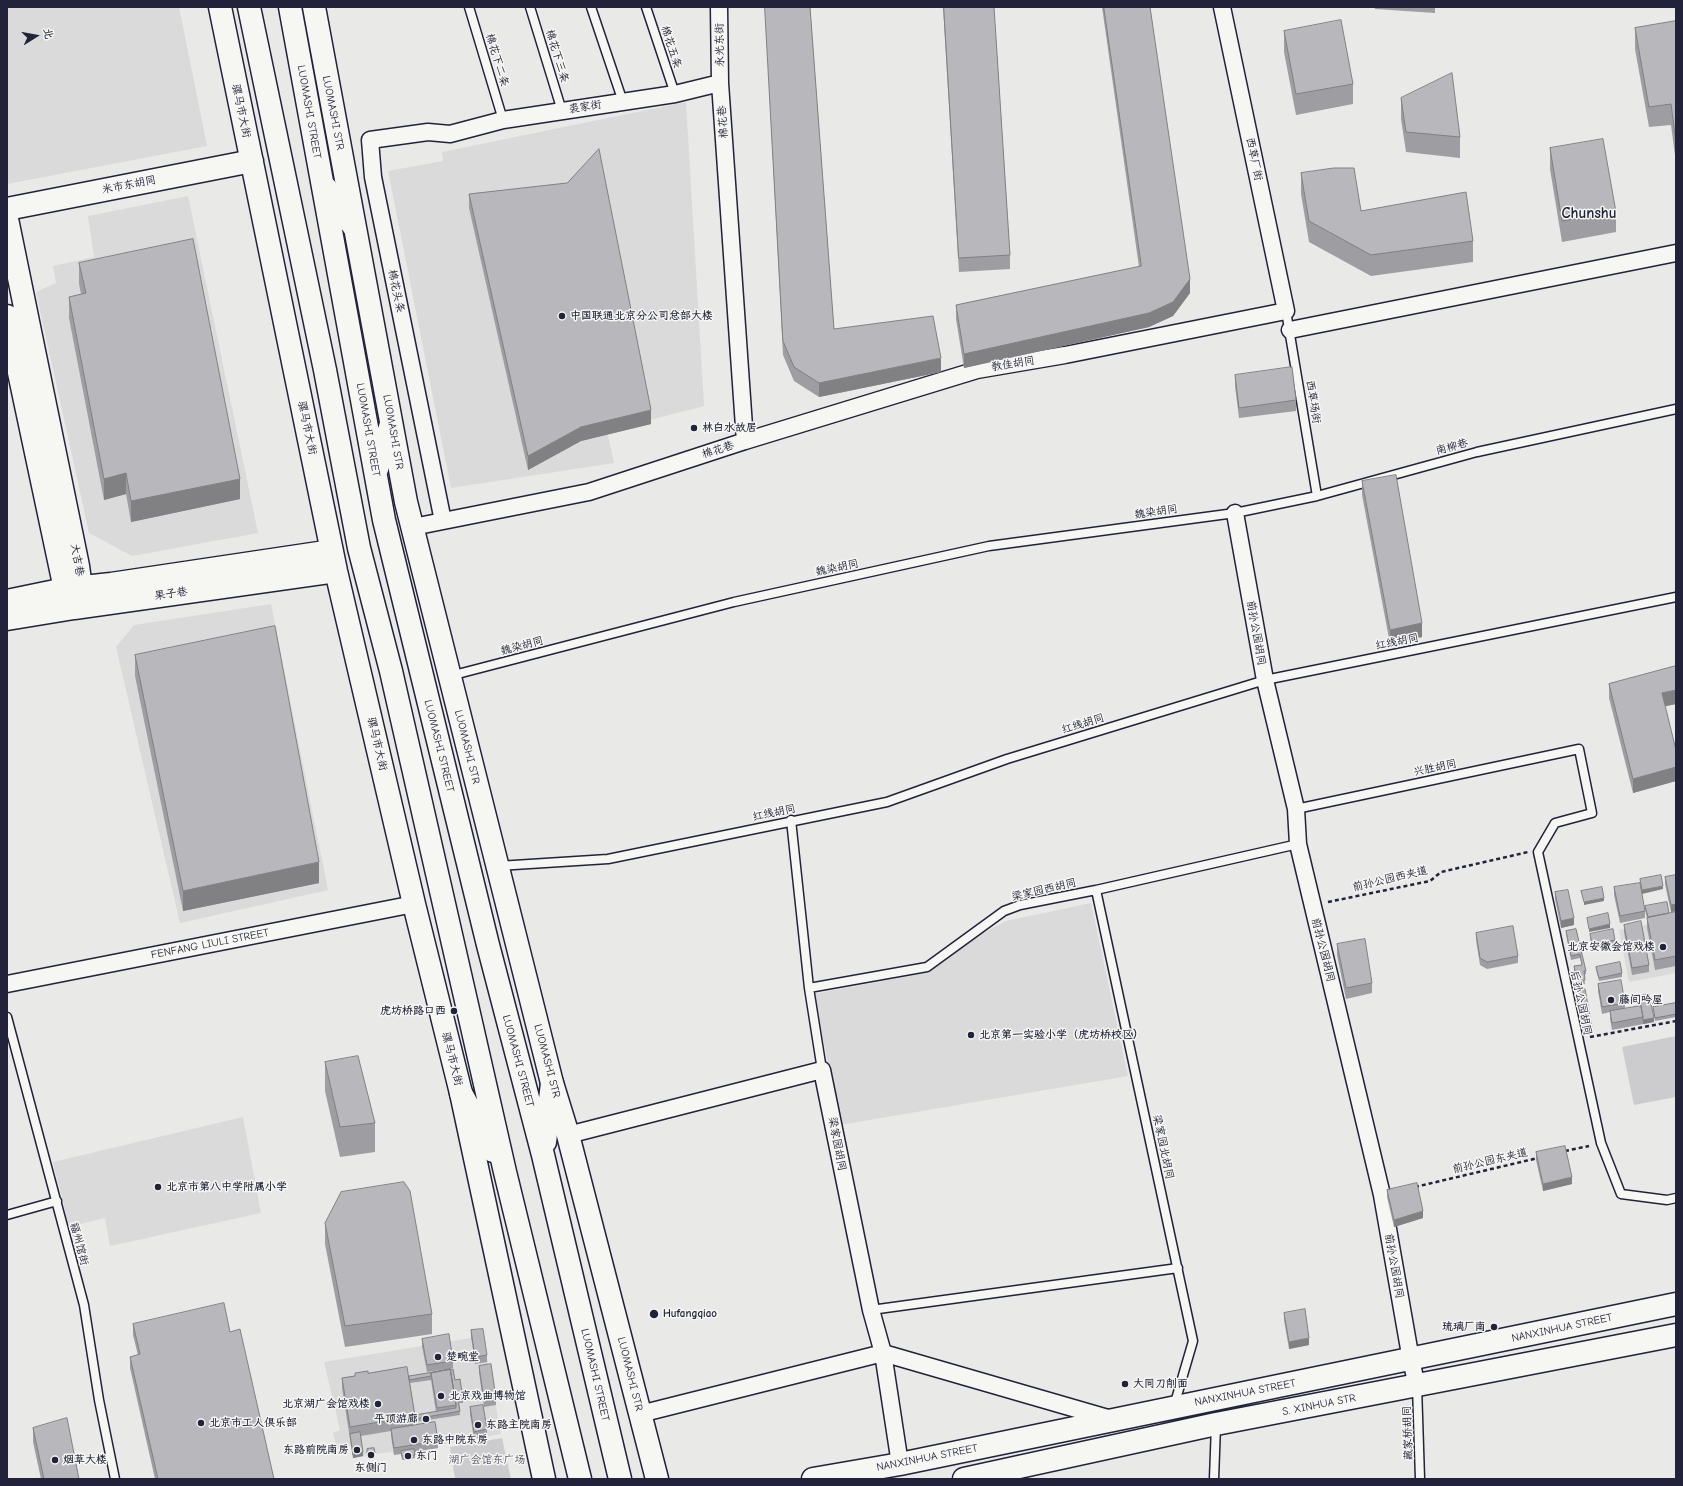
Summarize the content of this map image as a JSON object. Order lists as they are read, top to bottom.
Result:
{
  "streets": {
    "main road": [
      "骡马市大街",
      "LUOMASHI STREET",
      "LUOMASHI STR",
      "米市东胡同",
      "大吉巷",
      "果子巷",
      "NANXINHUA STREET",
      "S. XINHUA STR"
    ],
    "street": [
      "永光东街",
      "裘家街",
      "棉花巷",
      "西草厂街",
      "棉花头条",
      "教佳胡同",
      "前孙公园胡同",
      "FENFANG LIULI STREET",
      "梁家园胡同"
    ],
    "lane": [
      "棉花五条",
      "棉花下三条",
      "棉花下二条",
      "西草场街",
      "南柳巷",
      "魏染胡同",
      "红线胡同",
      "兴胜胡同",
      "梁家园西胡同",
      "后孙公园胡同",
      "梁家园北胡同",
      "福州馆街",
      "藏家桥胡同"
    ],
    "path": ["前孙公园西夹道", "前孙公园东夹道"]
  },
  "crossings": [
    ["永光东街", "裘家街"],
    ["永光东街", "棉花巷"],
    ["棉花五条", "裘家街"],
    ["棉花下三条", "裘家街"],
    ["棉花下二条", "裘家街"],
    ["裘家街", "棉花巷"],
    ["裘家街", "棉花头条"],
    ["骡马市大街", "米市东胡同"],
    ["骡马市大街", "果子巷"],
    ["骡马市大街", "FENFANG LIULI STREET"],
    ["LUOMASHI STR", "棉花巷"],
    ["LUOMASHI STR", "魏染胡同"],
    ["LUOMASHI STR", "红线胡同"],
    ["棉花巷", "棉花头条"],
    ["棉花巷", "教佳胡同"],
    ["西草厂街", "教佳胡同"],
    ["西草厂街", "西草场街"],
    ["教佳胡同", "西草场街"],
    ["西草场街", "南柳巷"],
    ["南柳巷", "魏染胡同"],
    ["南柳巷", "前孙公园胡同"],
    ["魏染胡同", "前孙公园胡同"],
    ["大吉巷", "果子巷"],
    ["前孙公园胡同", "红线胡同"],
    ["前孙公园胡同", "兴胜胡同"],
    ["前孙公园胡同", "前孙公园西夹道"],
    ["前孙公园胡同", "梁家园西胡同"],
    ["前孙公园胡同", "前孙公园东夹道"],
    ["前孙公园胡同", "NANXINHUA STREET"],
    ["前孙公园胡同", "S. XINHUA STR"],
    ["前孙公园胡同", "藏家桥胡同"],
    ["红线胡同", "梁家园胡同"],
    ["兴胜胡同", "前孙公园西夹道"],
    ["兴胜胡同", "后孙公园胡同"],
    ["前孙公园西夹道", "后孙公园胡同"],
    ["梁家园西胡同", "梁家园胡同"],
    ["梁家园西胡同", "梁家园北胡同"],
    ["梁家园胡同", "NANXINHUA STREET"],
    ["梁家园北胡同", "NANXINHUA STREET"],
    ["S. XINHUA STR", "藏家桥胡同"]
  ],
  "districts": ["Chunshu"],
  "parks": ["湖广会馆东广场"],
  "places": [
    "中国联通北京分公司总部大楼",
    "林白水故居",
    "北京安徽会馆戏楼",
    "藤间吟屋",
    "虎坊桥路口西",
    "北京第一实验小学（虎坊桥校区)",
    "北京市第八中学附属小学",
    "Hufangqiao",
    "琉璃厂南",
    "楚畹堂",
    "大同刀削面",
    "北京戏曲博物馆",
    "北京湖广会馆戏楼",
    "平顶游廊",
    "北京市工人俱乐部",
    "东路主院南房",
    "东路中院东房",
    "东路前院南房",
    "东侧门",
    "东门",
    "烟草大楼"
  ],
  "north": "right"
}
